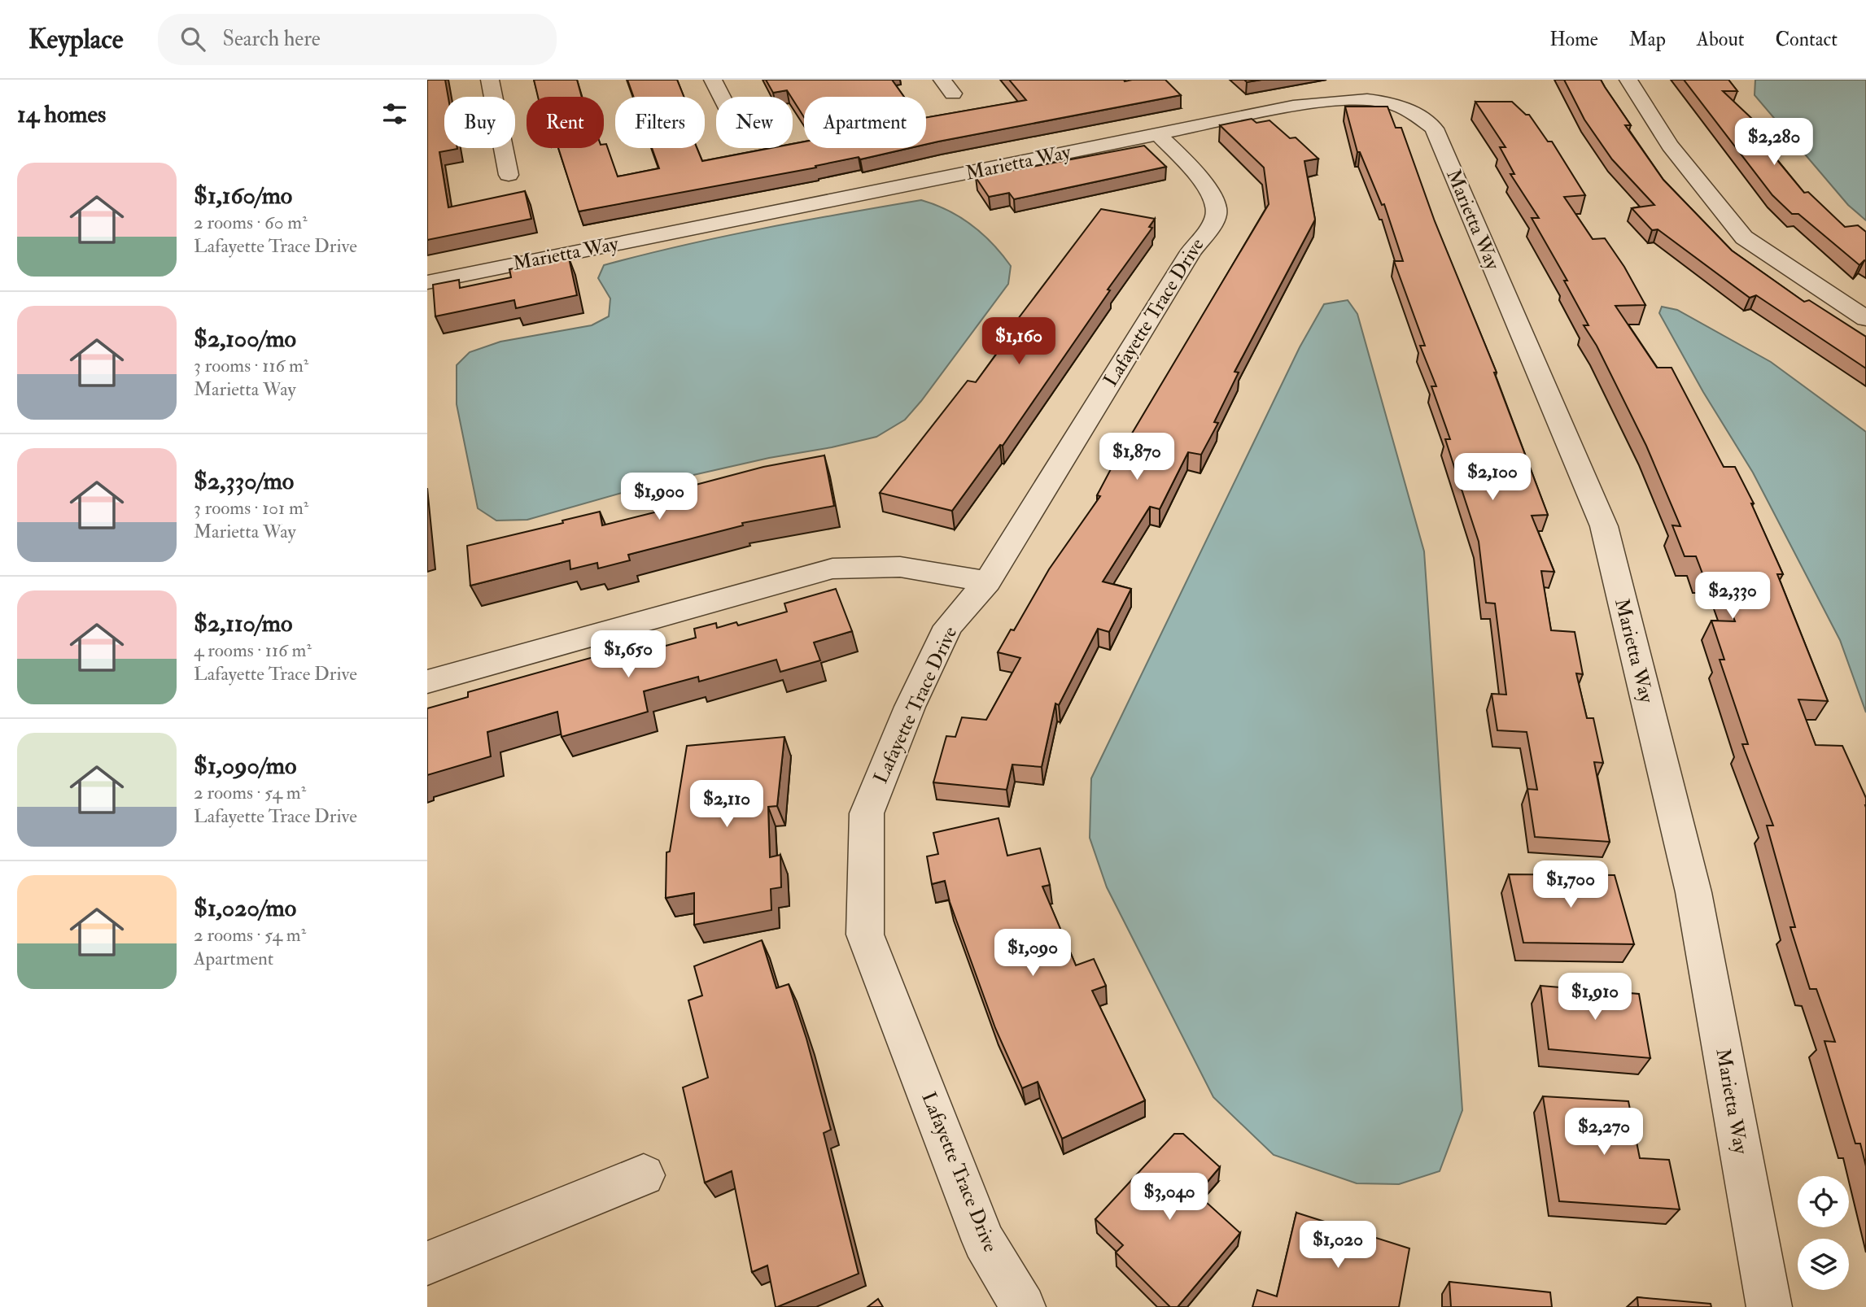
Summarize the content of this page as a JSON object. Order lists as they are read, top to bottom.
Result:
{
  "streets": {
    "street": ["Marietta Way", "Lafayette Trace Drive"]
  },
  "crossings": [
    ["Marietta Way", "Lafayette Trace Drive"]
  ],
  "page": {
    "header": "Keyplace",
    "search": "Search here",
    "nav": [
      "Home",
      "Map",
      "About",
      "Contact"
    ],
    "heading": "14 homes",
    "chip": [
      "Buy",
      "Rent",
      "Filters",
      "New",
      "Apartment"
    ],
    "price": [
      "$2,280",
      "$1,160",
      "$1,870",
      "$2,100",
      "$1,900",
      "$2,330",
      "$1,650",
      "$2,110",
      "$1,700",
      "$1,090",
      "$1,910",
      "$2,270",
      "$3,040",
      "$1,020"
    ],
    "list": [
      {
        "name": "$1,160/mo",
        "note": "2 rooms · 60 m² · Lafayette Trace Drive"
      },
      {
        "name": "$2,100/mo",
        "note": "3 rooms · 116 m² · Marietta Way"
      },
      {
        "name": "$2,330/mo",
        "note": "3 rooms · 101 m² · Marietta Way"
      },
      {
        "name": "$2,110/mo",
        "note": "4 rooms · 116 m² · Lafayette Trace Drive"
      },
      {
        "name": "$1,090/mo",
        "note": "2 rooms · 54 m² · Lafayette Trace Drive"
      },
      {
        "name": "$1,020/mo",
        "note": "2 rooms · 54 m² · Apartment"
      }
    ]
  }
}
